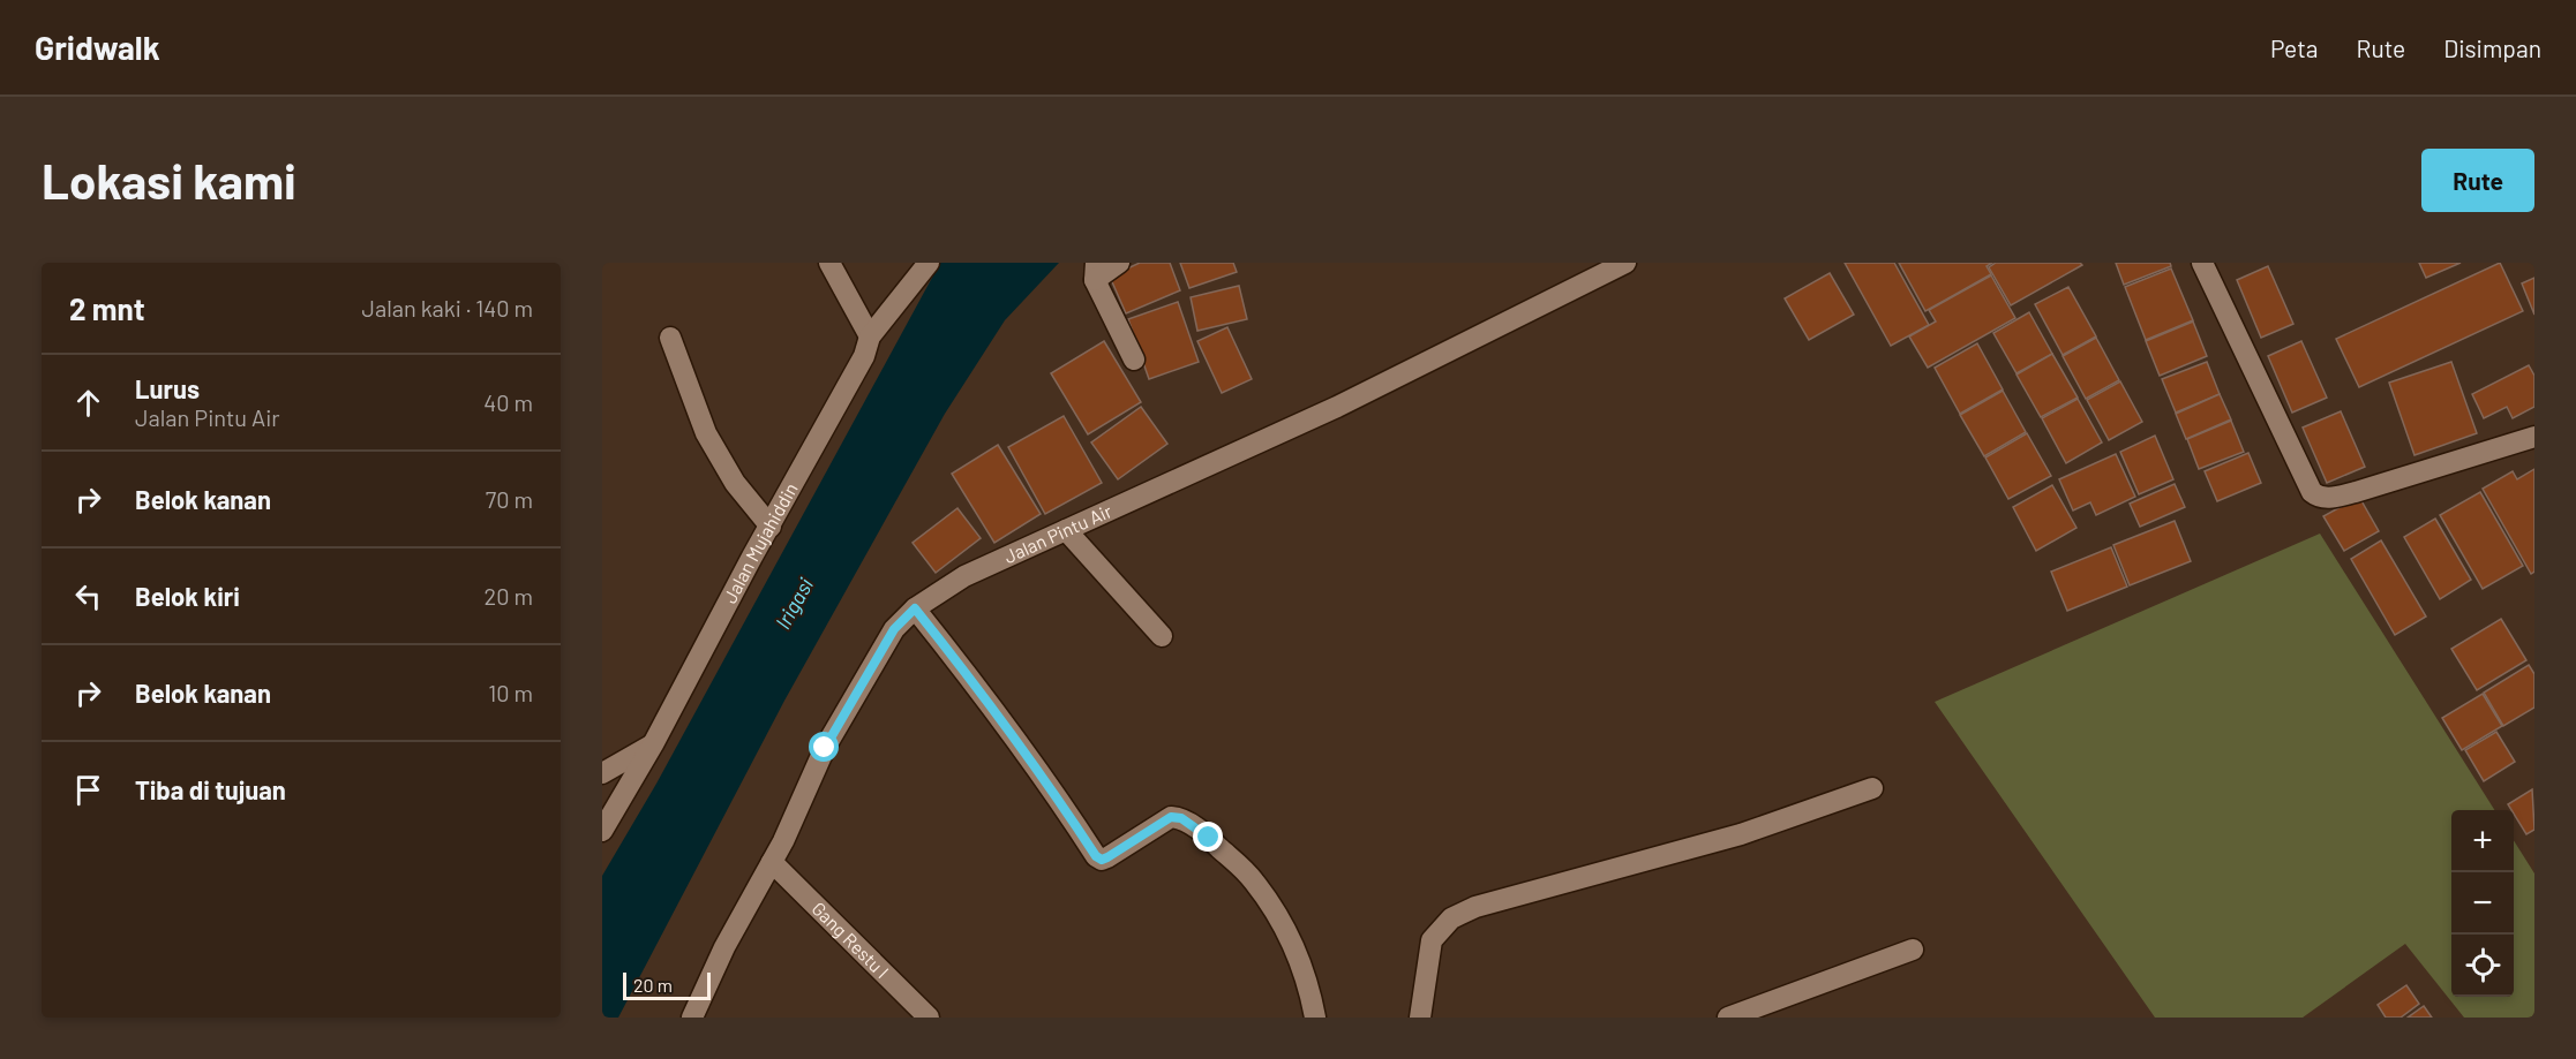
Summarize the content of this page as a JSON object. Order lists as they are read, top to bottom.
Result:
{
  "streets": {
    "street": ["Jalan Pintu Air", "Jalan Mujahiddin", "Gang Restu I"]
  },
  "crossings": [
    ["Jalan Pintu Air", "Gang Restu I"]
  ],
  "water": ["Irigasi"],
  "scale_bar": "20 m",
  "page": {
    "header": "Gridwalk",
    "nav": ["Peta", "Rute", "Disimpan"],
    "buttons": "Rute",
    "title": "Lokasi kami",
    "heading": ["2 mnt", "Jalan kaki · 140 m"],
    "list": [
      ["Lurus", "Jalan Pintu Air", "40 m"],
      ["Belok kanan", "70 m"],
      ["Belok kiri", "20 m"],
      ["Belok kanan", "10 m"],
      "Tiba di tujuan"
    ],
    "map_buttons": ["+", "−"],
    "scale": "20 m"
  }
}
